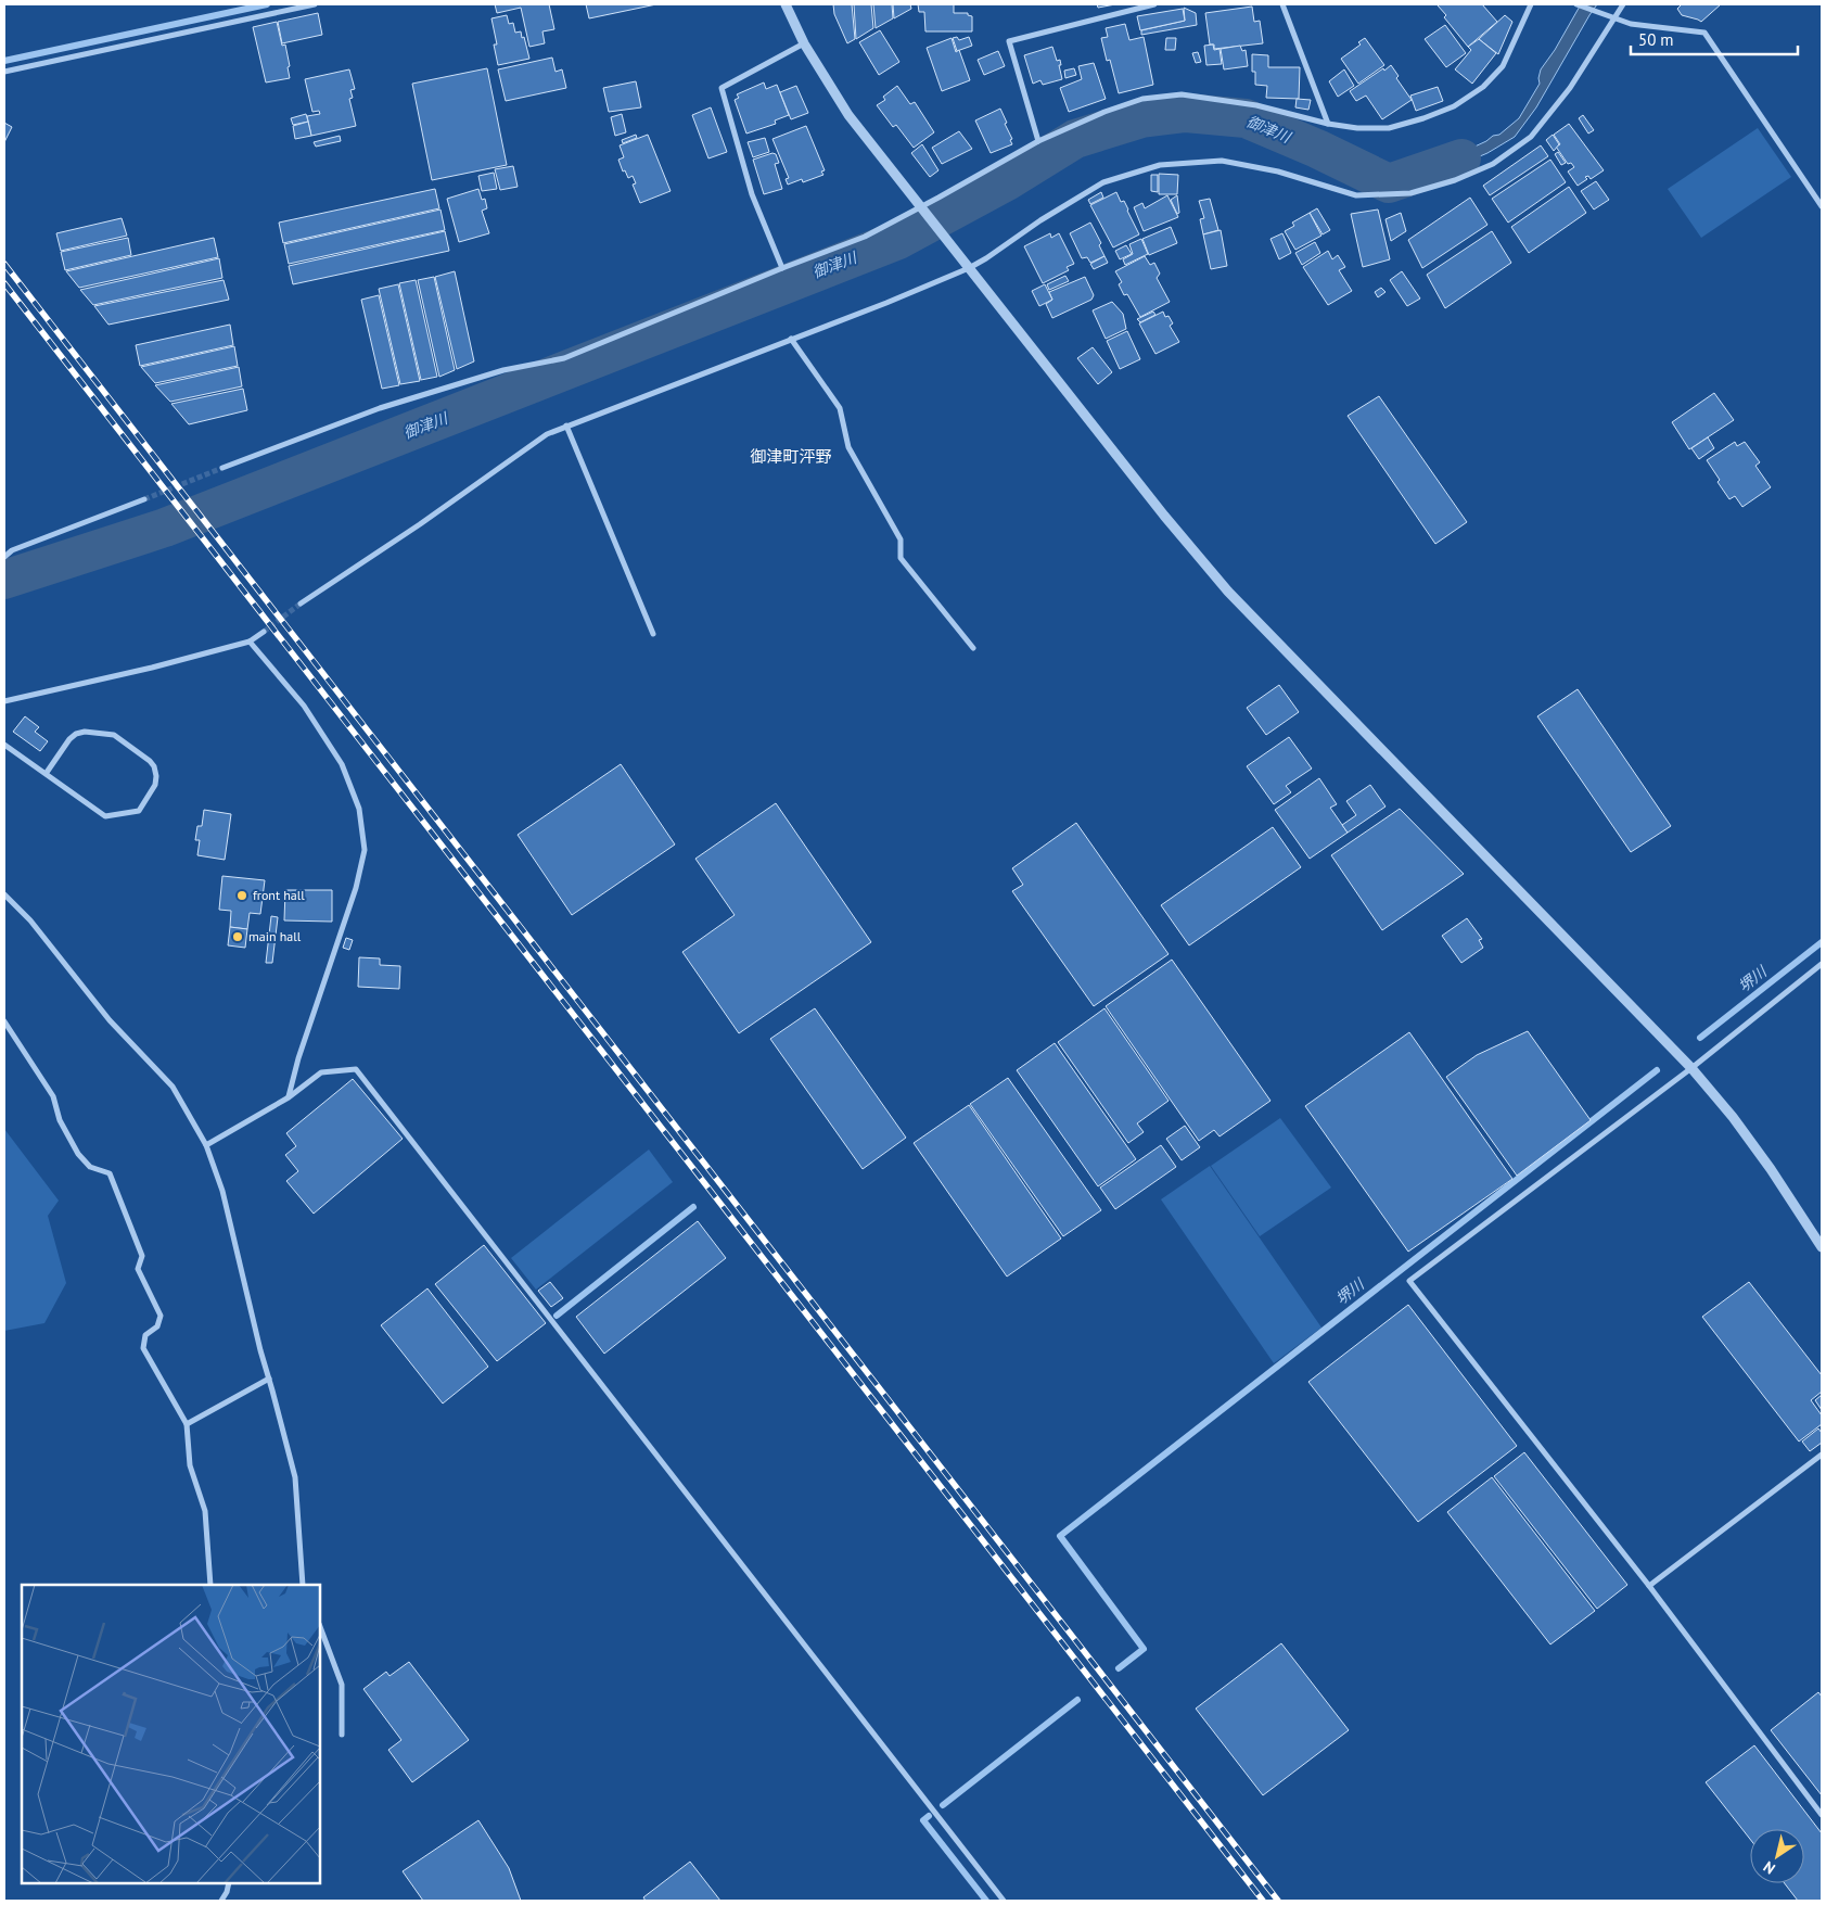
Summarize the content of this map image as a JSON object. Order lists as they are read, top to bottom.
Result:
{
  "districts": ["御津町泙野"],
  "water": ["御津川", "堺川"],
  "places": ["front hall", "main hall"],
  "scale_bar": "50 m",
  "north": "bottom left"
}
